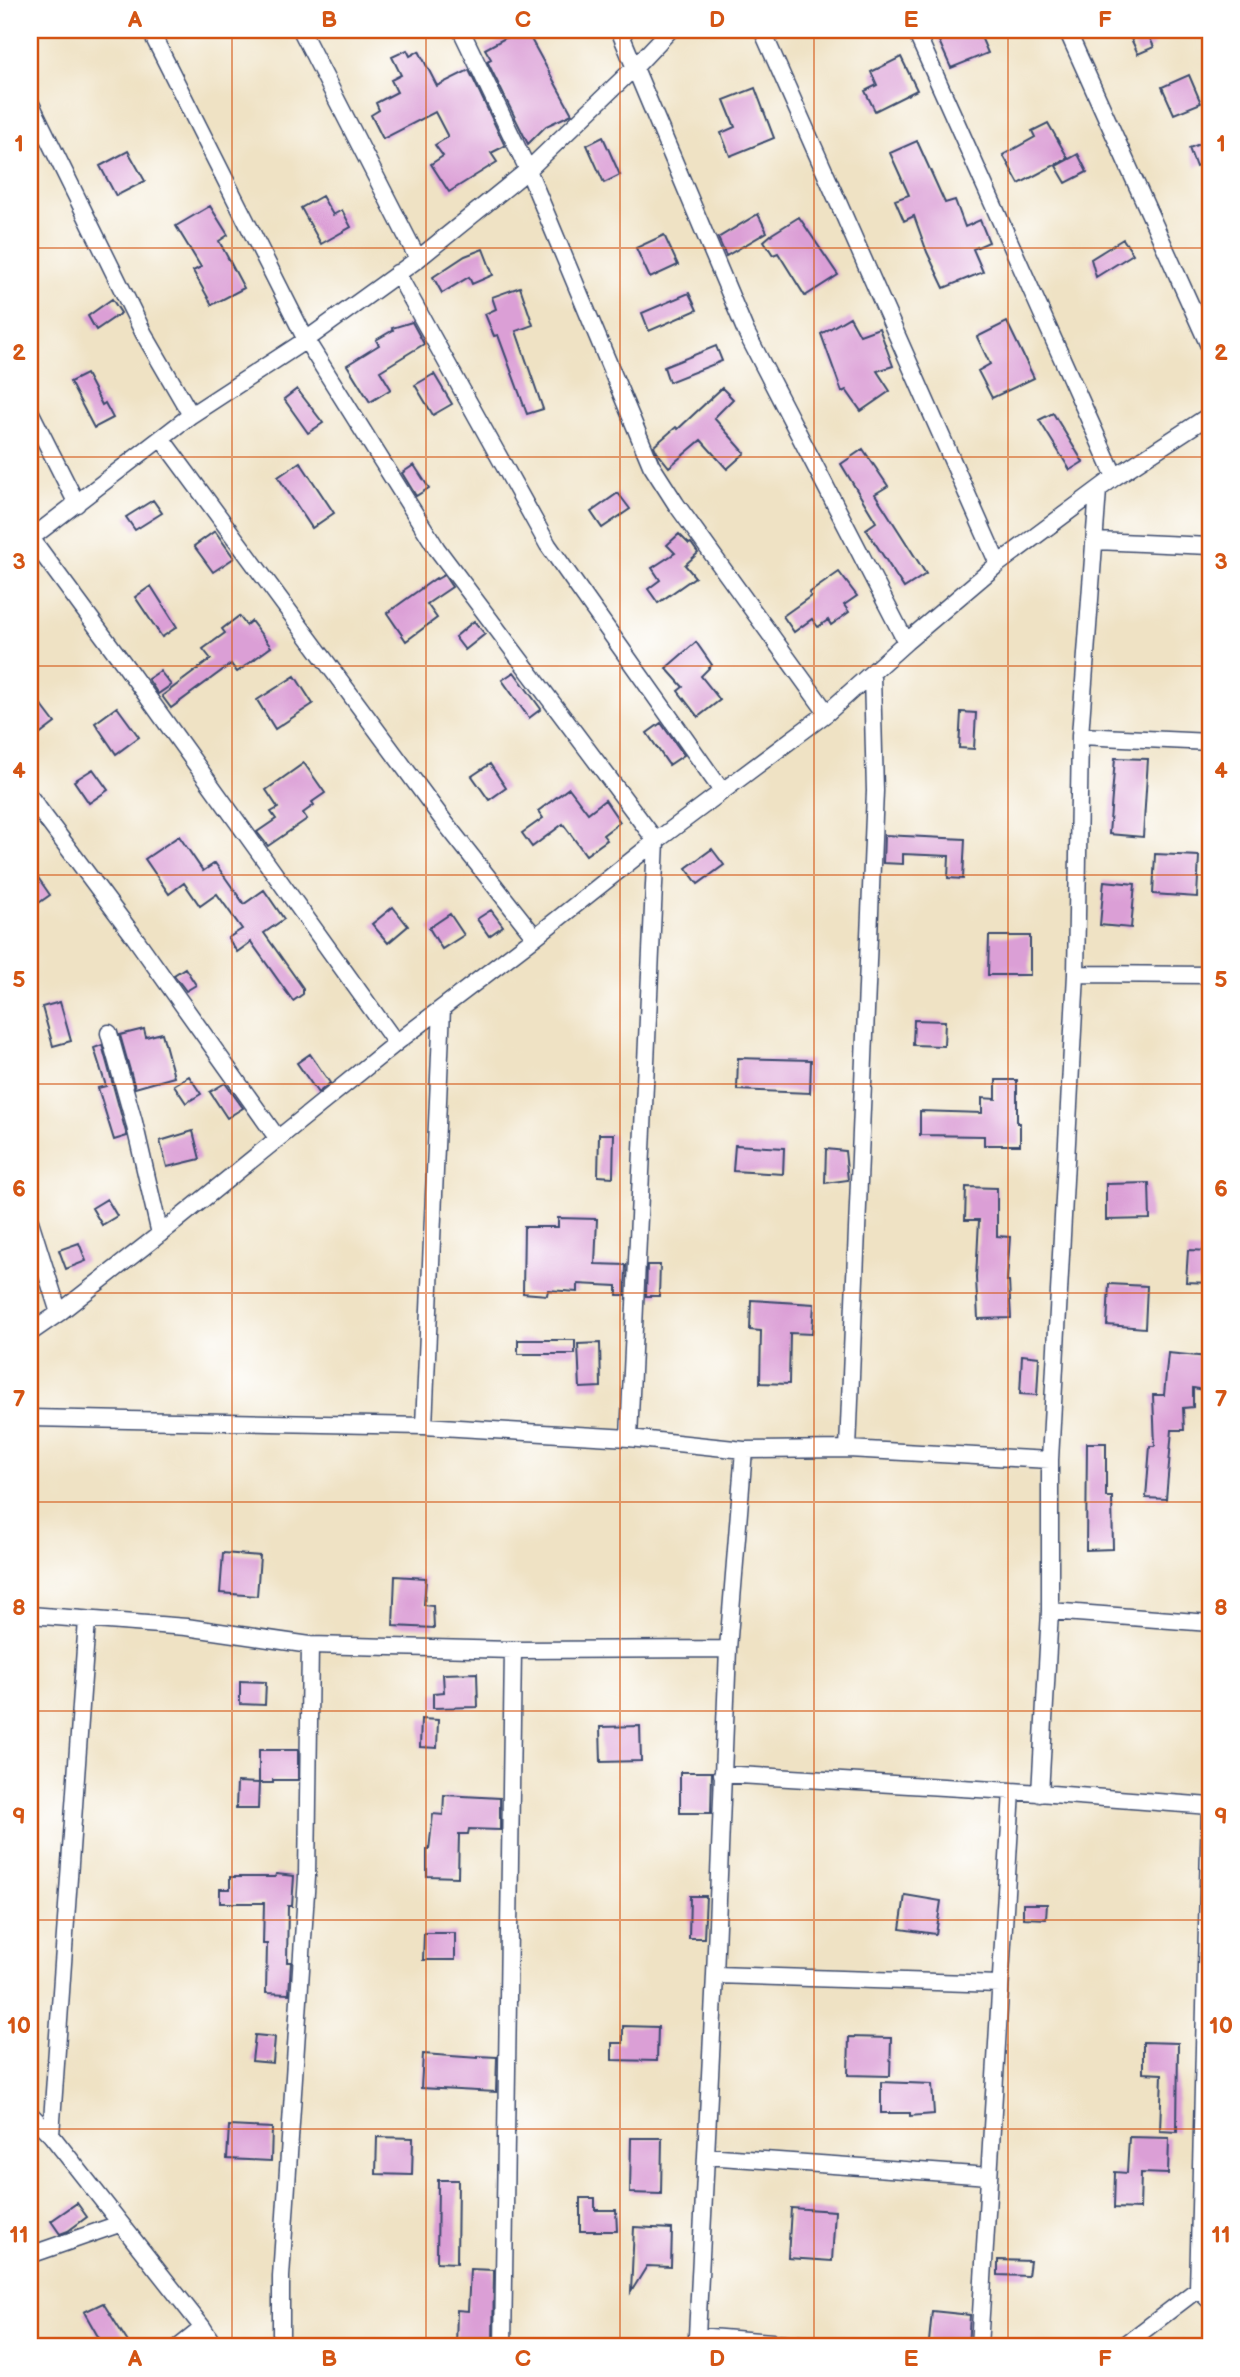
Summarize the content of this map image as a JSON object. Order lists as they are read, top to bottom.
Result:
{
  "grid": {
    "columns": [
      "A",
      "B",
      "C",
      "D",
      "E",
      "F"
    ],
    "rows": [
      "1",
      "2",
      "3",
      "4",
      "5",
      "6",
      "7",
      "8",
      "9",
      "10",
      "11"
    ]
  }
}
